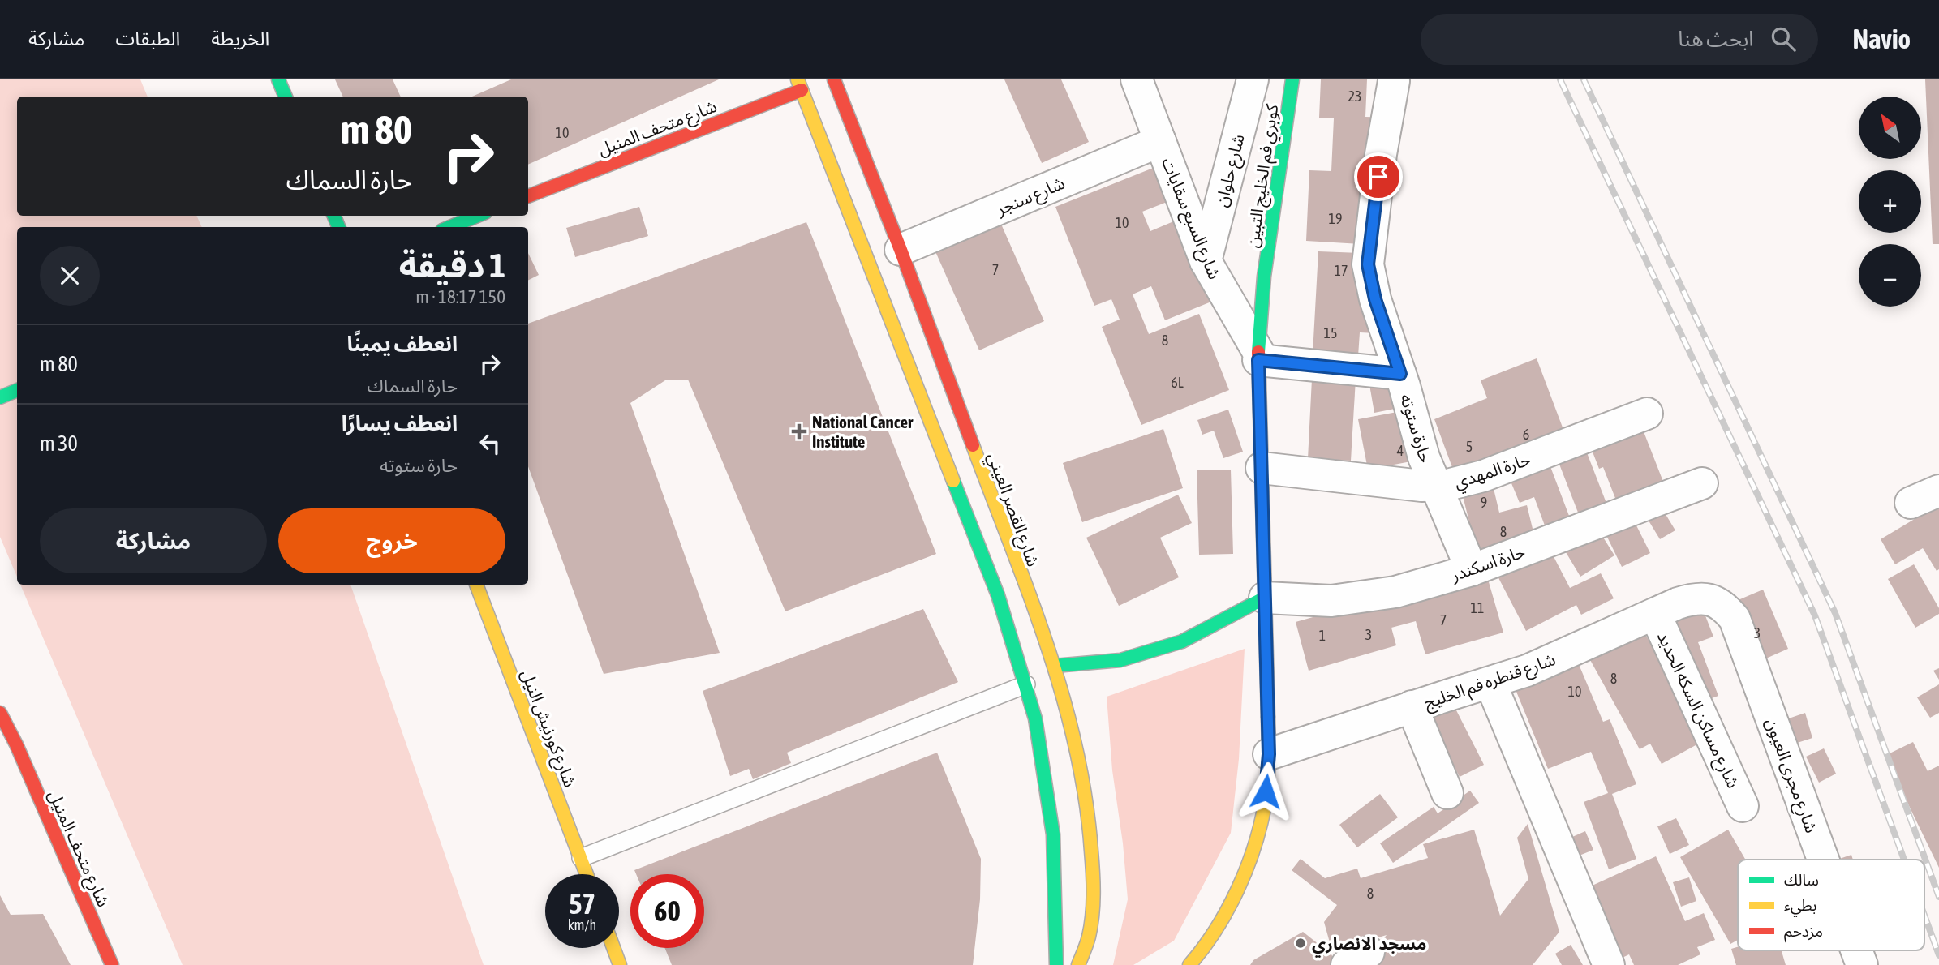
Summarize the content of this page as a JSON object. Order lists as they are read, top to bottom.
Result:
{
  "streets": {
    "main road": [
      "شارع متحف المنيل",
      "كوبري فم الخليج التبين",
      "شارع القصر العيني",
      "شارع كورنيش النيل"
    ],
    "street": [
      "شارع حلوان",
      "شارع سنجر",
      "شارع السبع سقايات",
      "حارة ستوته",
      "حارة المهدي",
      "حارة اسكندر",
      "شارع قنطره فم الخليج",
      "شارع مساكن السكه الحديد",
      "شارع مجرى العيون"
    ]
  },
  "crossings": [
    ["شارع حلوان", "شارع السبع سقايات"],
    ["كوبري فم الخليج التبين", "شارع السبع سقايات"],
    ["كوبري فم الخليج التبين", "حارة المهدي"],
    ["كوبري فم الخليج التبين", "حارة اسكندر"],
    ["كوبري فم الخليج التبين", "شارع قنطره فم الخليج"],
    ["شارع سنجر", "شارع السبع سقايات"],
    ["شارع سنجر", "شارع القصر العيني"],
    ["حارة ستوته", "حارة المهدي"],
    ["حارة ستوته", "حارة اسكندر"],
    ["شارع قنطره فم الخليج", "شارع مساكن السكه الحديد"],
    ["شارع قنطره فم الخليج", "شارع مجرى العيون"]
  ],
  "places": {
    "health": ["National Cancer Institute"],
    "other": ["مسجد الانصاري"]
  },
  "house_numbers": [
    "23",
    "10",
    "19",
    "10",
    "7",
    "17",
    "15",
    "8",
    "6L",
    "6",
    "5",
    "4",
    "9",
    "8",
    "11",
    "7",
    "3",
    "3",
    "1",
    "8",
    "10",
    "8"
  ],
  "legend": ["سالك", "بطيء", "مزدحم"],
  "north": "top left",
  "page": {
    "header": "Navio",
    "search": "ابحث هنا",
    "nav": ["الخريطة", "الطبقات", "مشاركة"],
    "map_buttons": ["+", "−"],
    "turn": ["80 m", "حارة السماك"],
    "heading": ["1 دقيقة", "150 m · 18:17"],
    "list": [
      {
        "name": "انعطف يمينًا",
        "note": "حارة السماك",
        "value": "80 m"
      },
      {
        "name": "انعطف يسارًا",
        "note": "حارة ستوته",
        "value": "30 m"
      }
    ],
    "buttons": ["خروج", "مشاركة"],
    "speed": "57 km/h",
    "limit": "60"
  }
}
